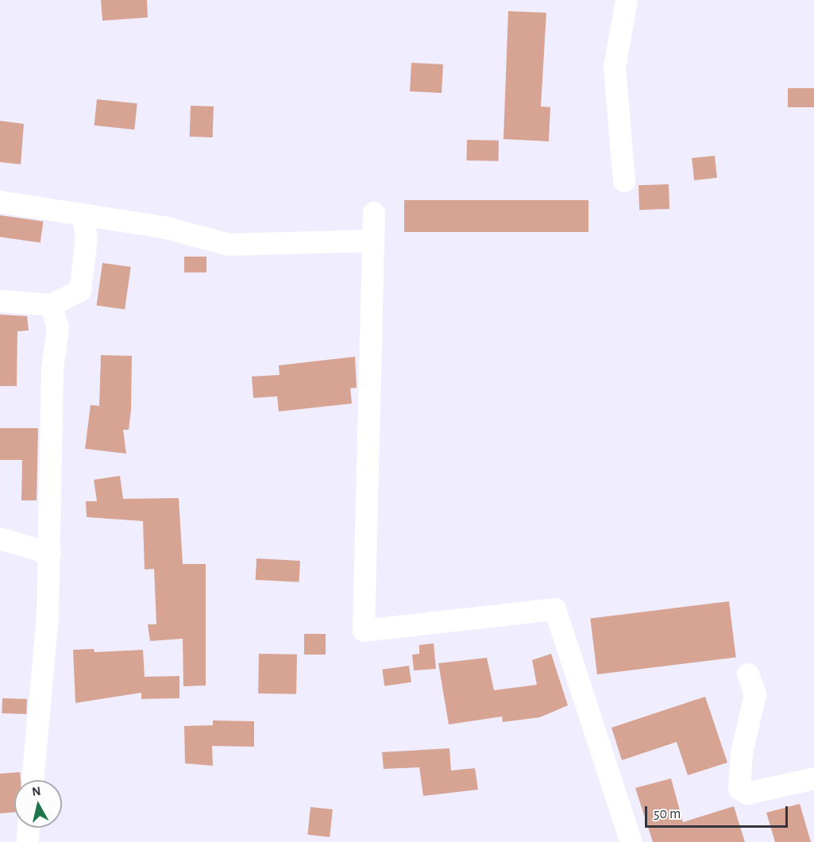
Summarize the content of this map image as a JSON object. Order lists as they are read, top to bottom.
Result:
{
  "scale_bar": "50 m",
  "north": "top"
}
